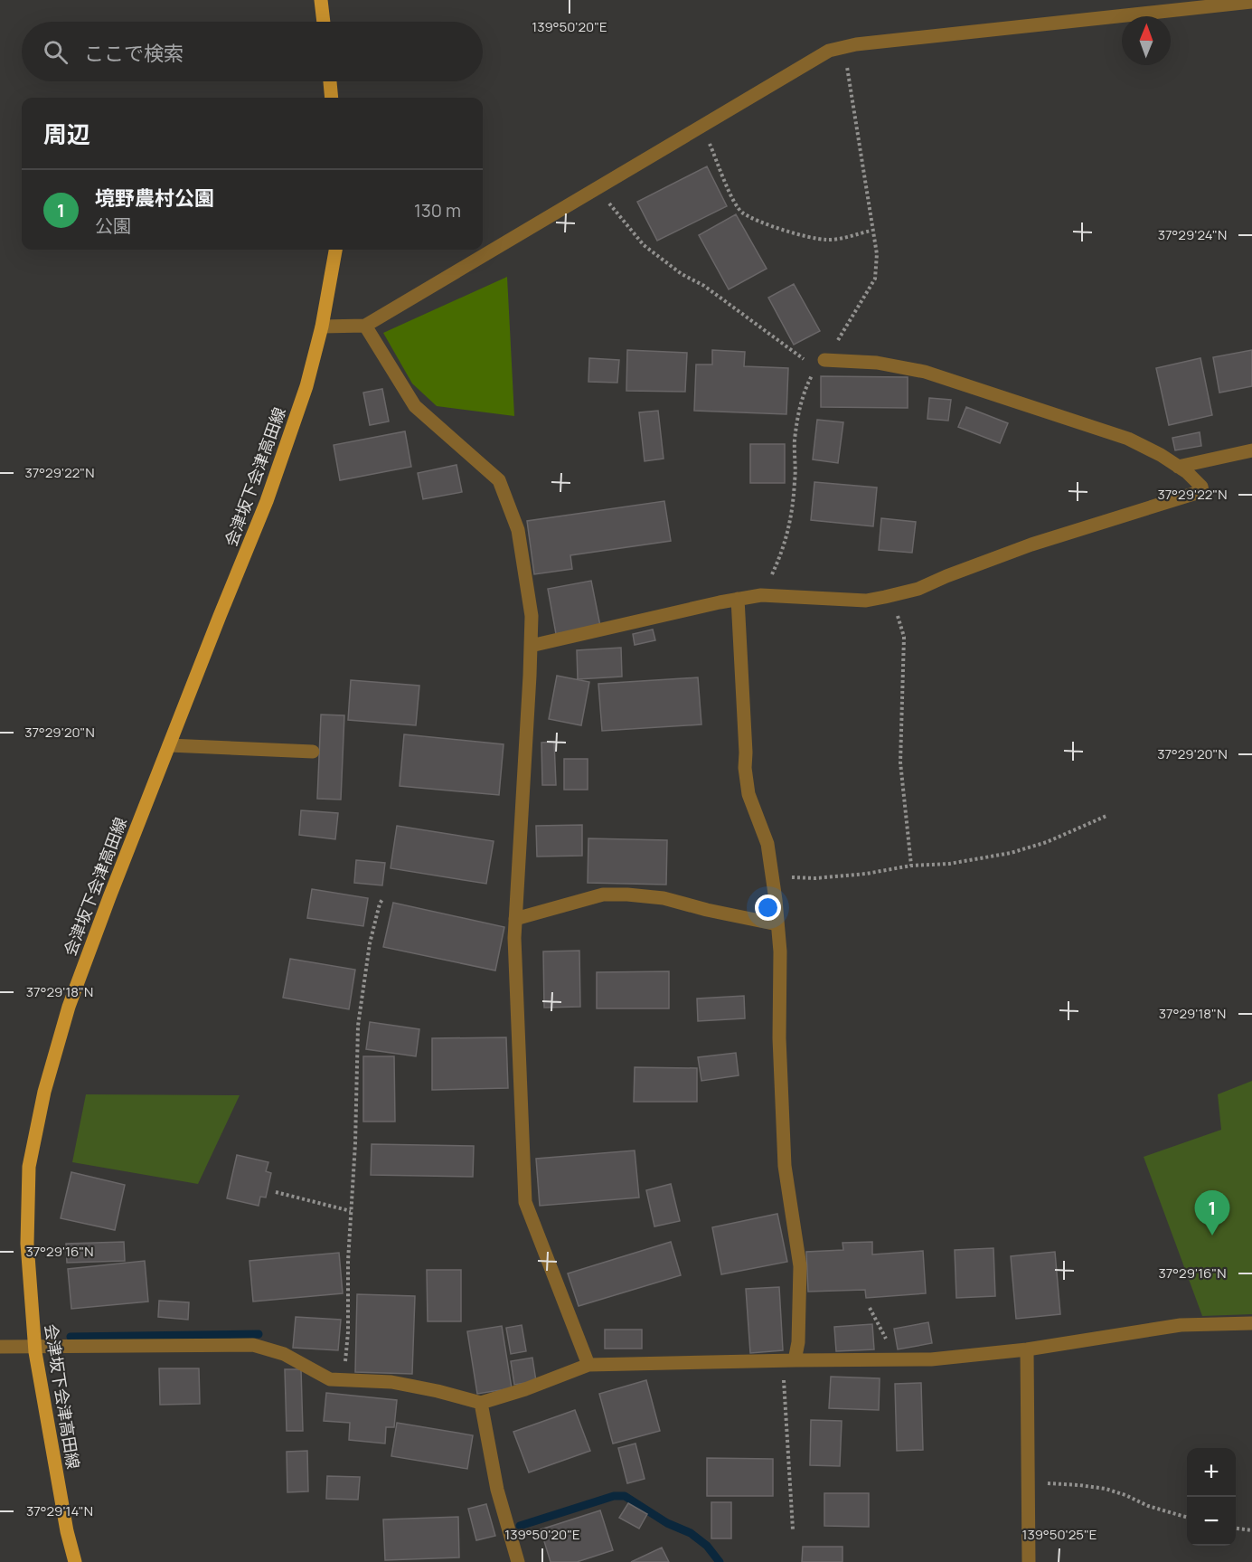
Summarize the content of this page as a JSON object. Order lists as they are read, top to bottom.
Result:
{
  "streets": {
    "main road": ["会津坂下会津高田線"]
  },
  "north": "top",
  "page": {
    "search": "ここで検索",
    "heading": "周辺",
    "list": [
      {
        "mark": "1",
        "name": "境野農村公園",
        "note": "公園",
        "value": "130 m"
      }
    ],
    "pins": "1",
    "map_buttons": ["+", "−"]
  },
  "coordinates": [
    "139°50'20\"E",
    "37°29'24\"N",
    "37°29'22\"N",
    "37°29'20\"N",
    "37°29'18\"N",
    "37°29'16\"N",
    "37°29'14\"N",
    "139°50'25\"E"
  ]
}
